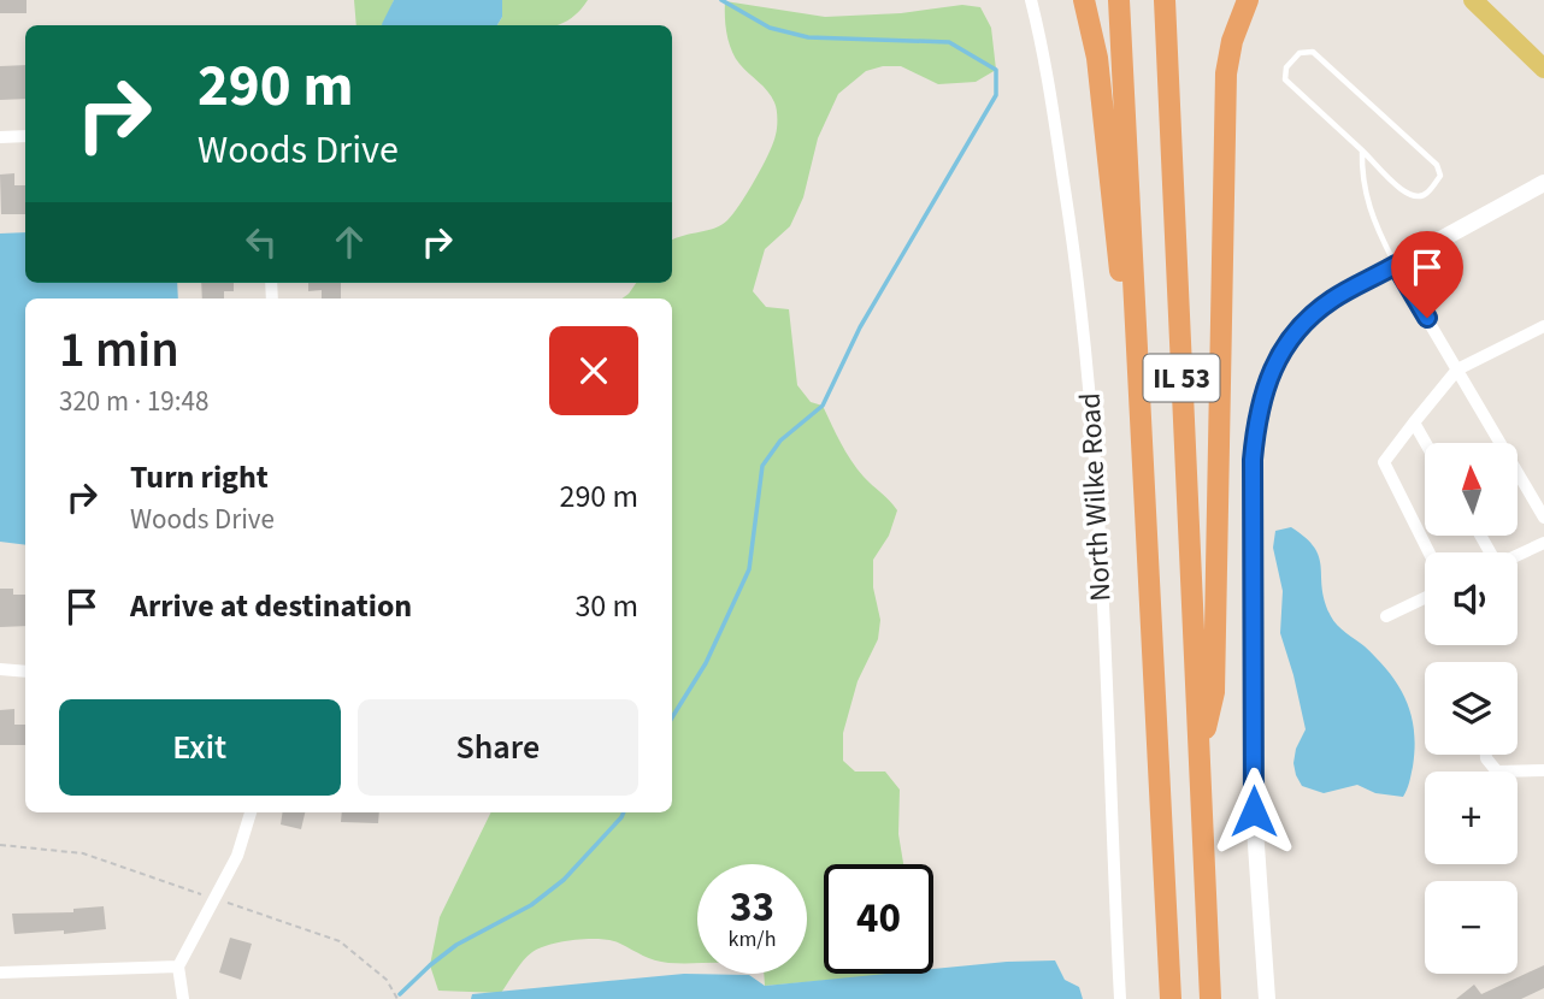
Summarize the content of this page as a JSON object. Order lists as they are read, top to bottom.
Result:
{
  "streets": {
    "highway": ["IL 53"],
    "street": ["North Wilke Road"]
  },
  "north": "top",
  "page": {
    "turn": ["290 m", "Woods Drive"],
    "heading": ["1 min", "320 m · 19:48"],
    "list": [
      {
        "name": "Turn right",
        "note": "Woods Drive",
        "value": "290 m"
      },
      {
        "name": "Arrive at destination",
        "value": "30 m"
      }
    ],
    "map_buttons": ["+", "−"],
    "buttons": ["Exit", "Share"],
    "speed": "33 km/h",
    "limit": "40"
  }
}
